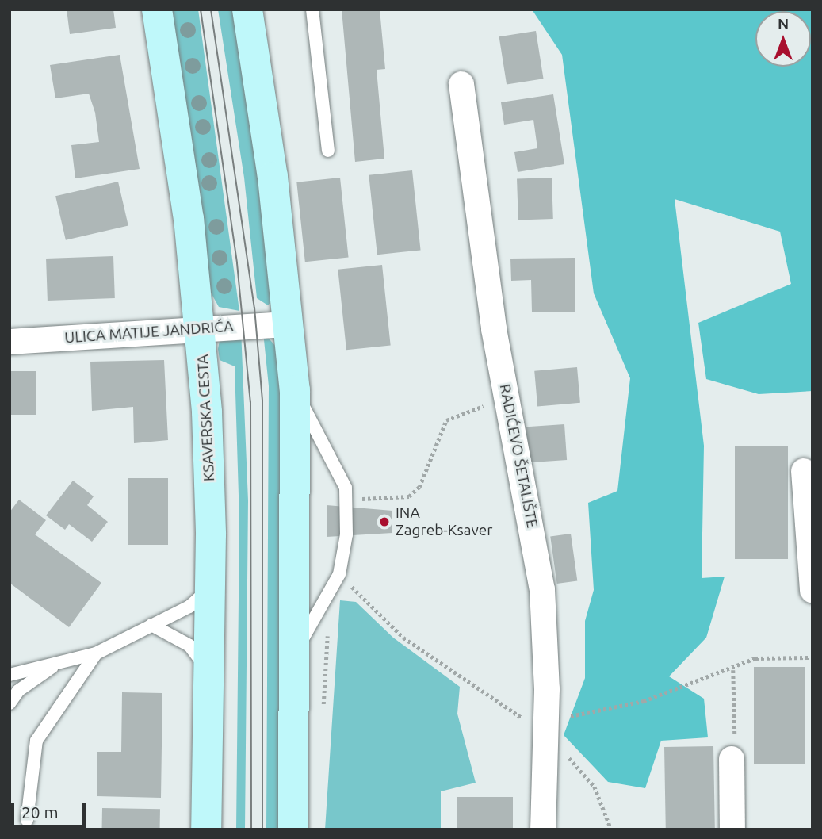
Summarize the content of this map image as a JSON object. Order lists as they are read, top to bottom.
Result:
{
  "streets": {
    "main road": ["KSAVERSKA CESTA"],
    "street": ["ULICA MATIJE JANDRIĆA", "RADIĆEVO ŠETALIŠTE"]
  },
  "crossings": [
    ["ULICA MATIJE JANDRIĆA", "KSAVERSKA CESTA"]
  ],
  "places": ["INA Zagreb-Ksaver"],
  "scale_bar": "20 m",
  "north": "top"
}
